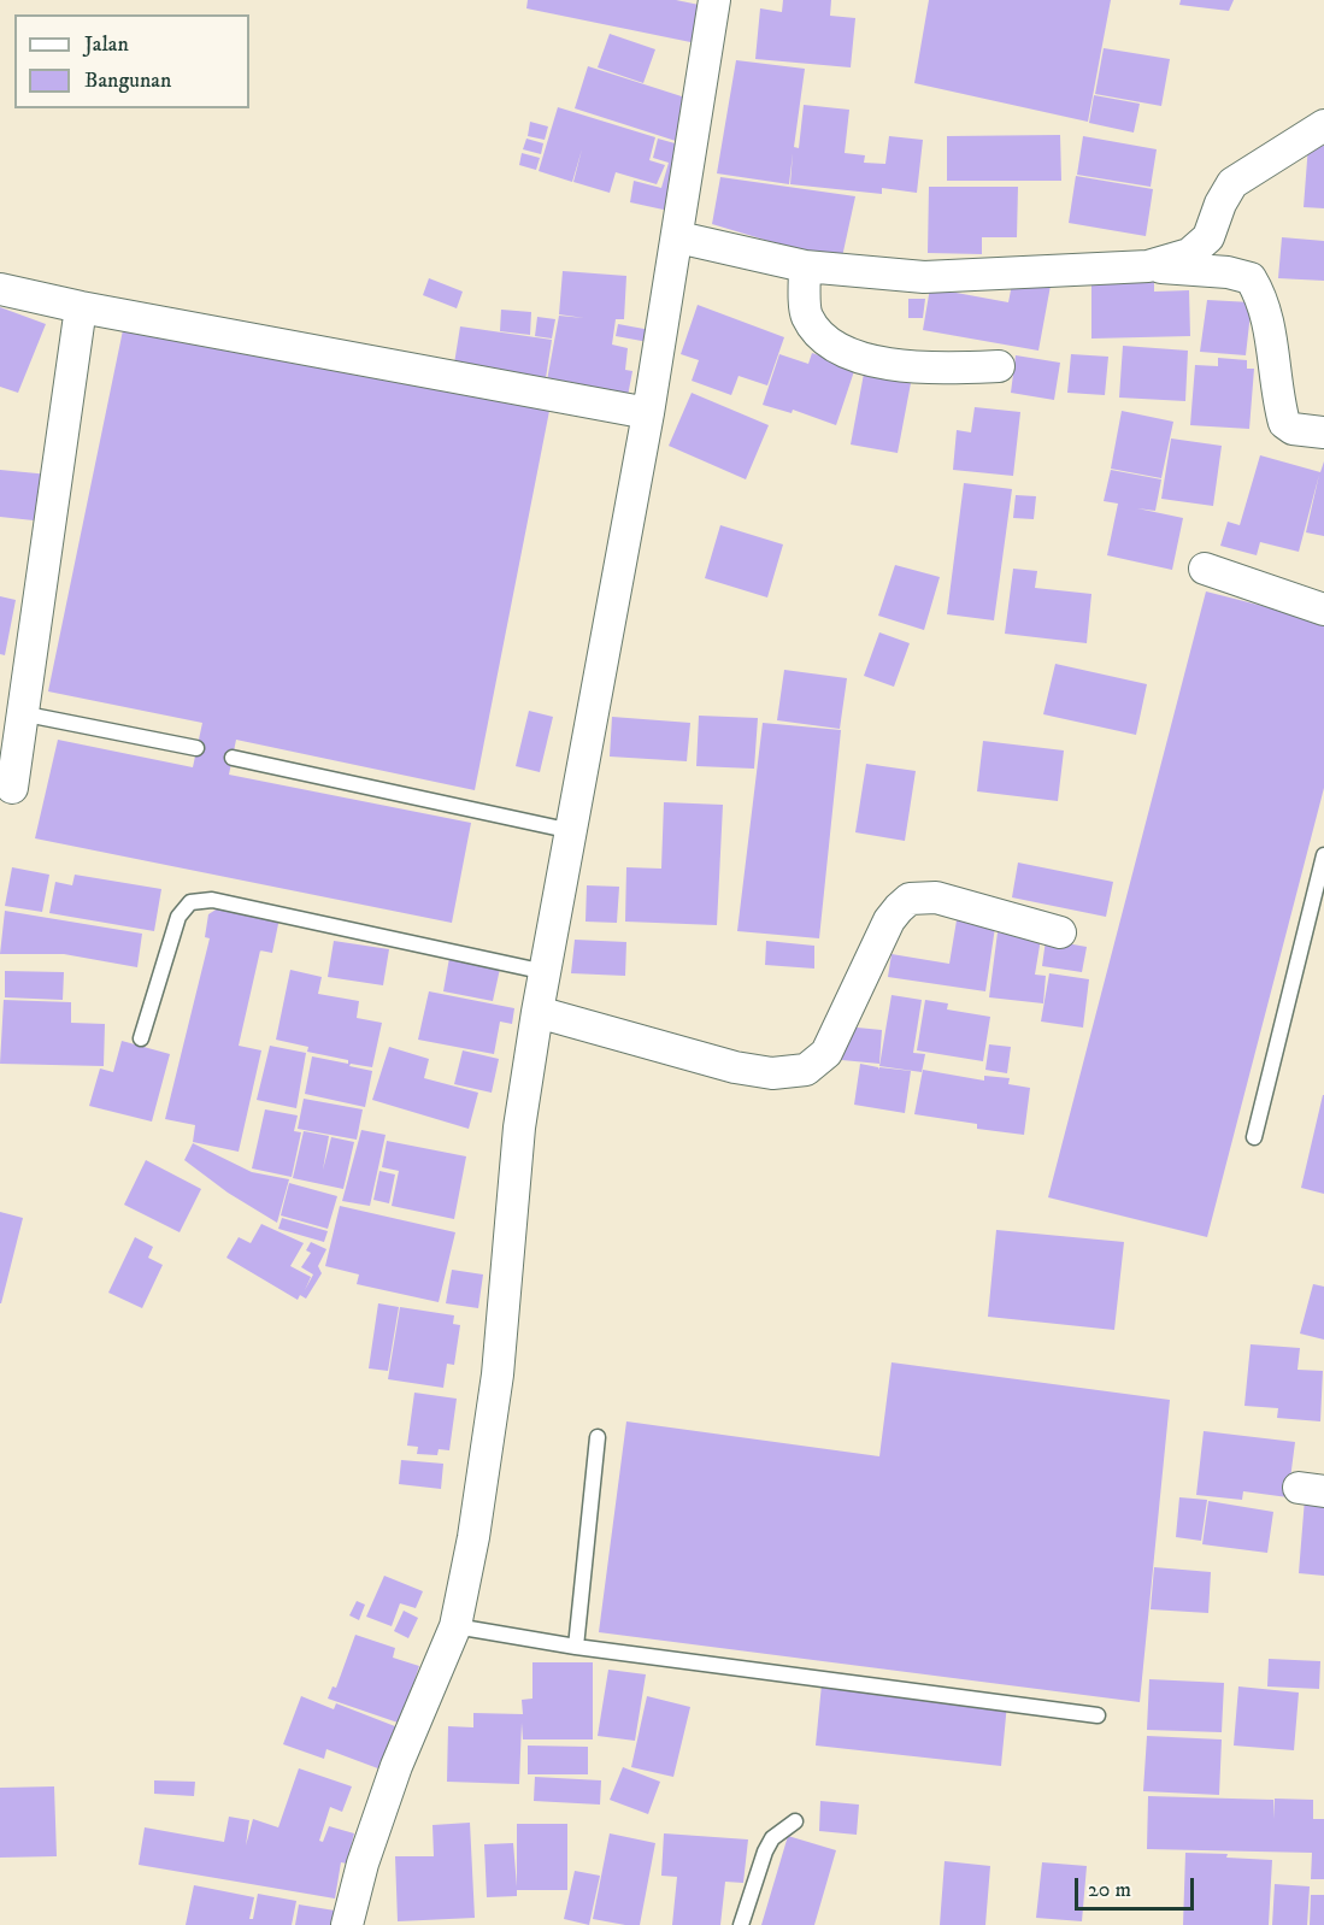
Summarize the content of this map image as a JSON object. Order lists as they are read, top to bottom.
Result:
{
  "legend": ["Jalan", "Bangunan"],
  "scale_bar": "20 m"
}
